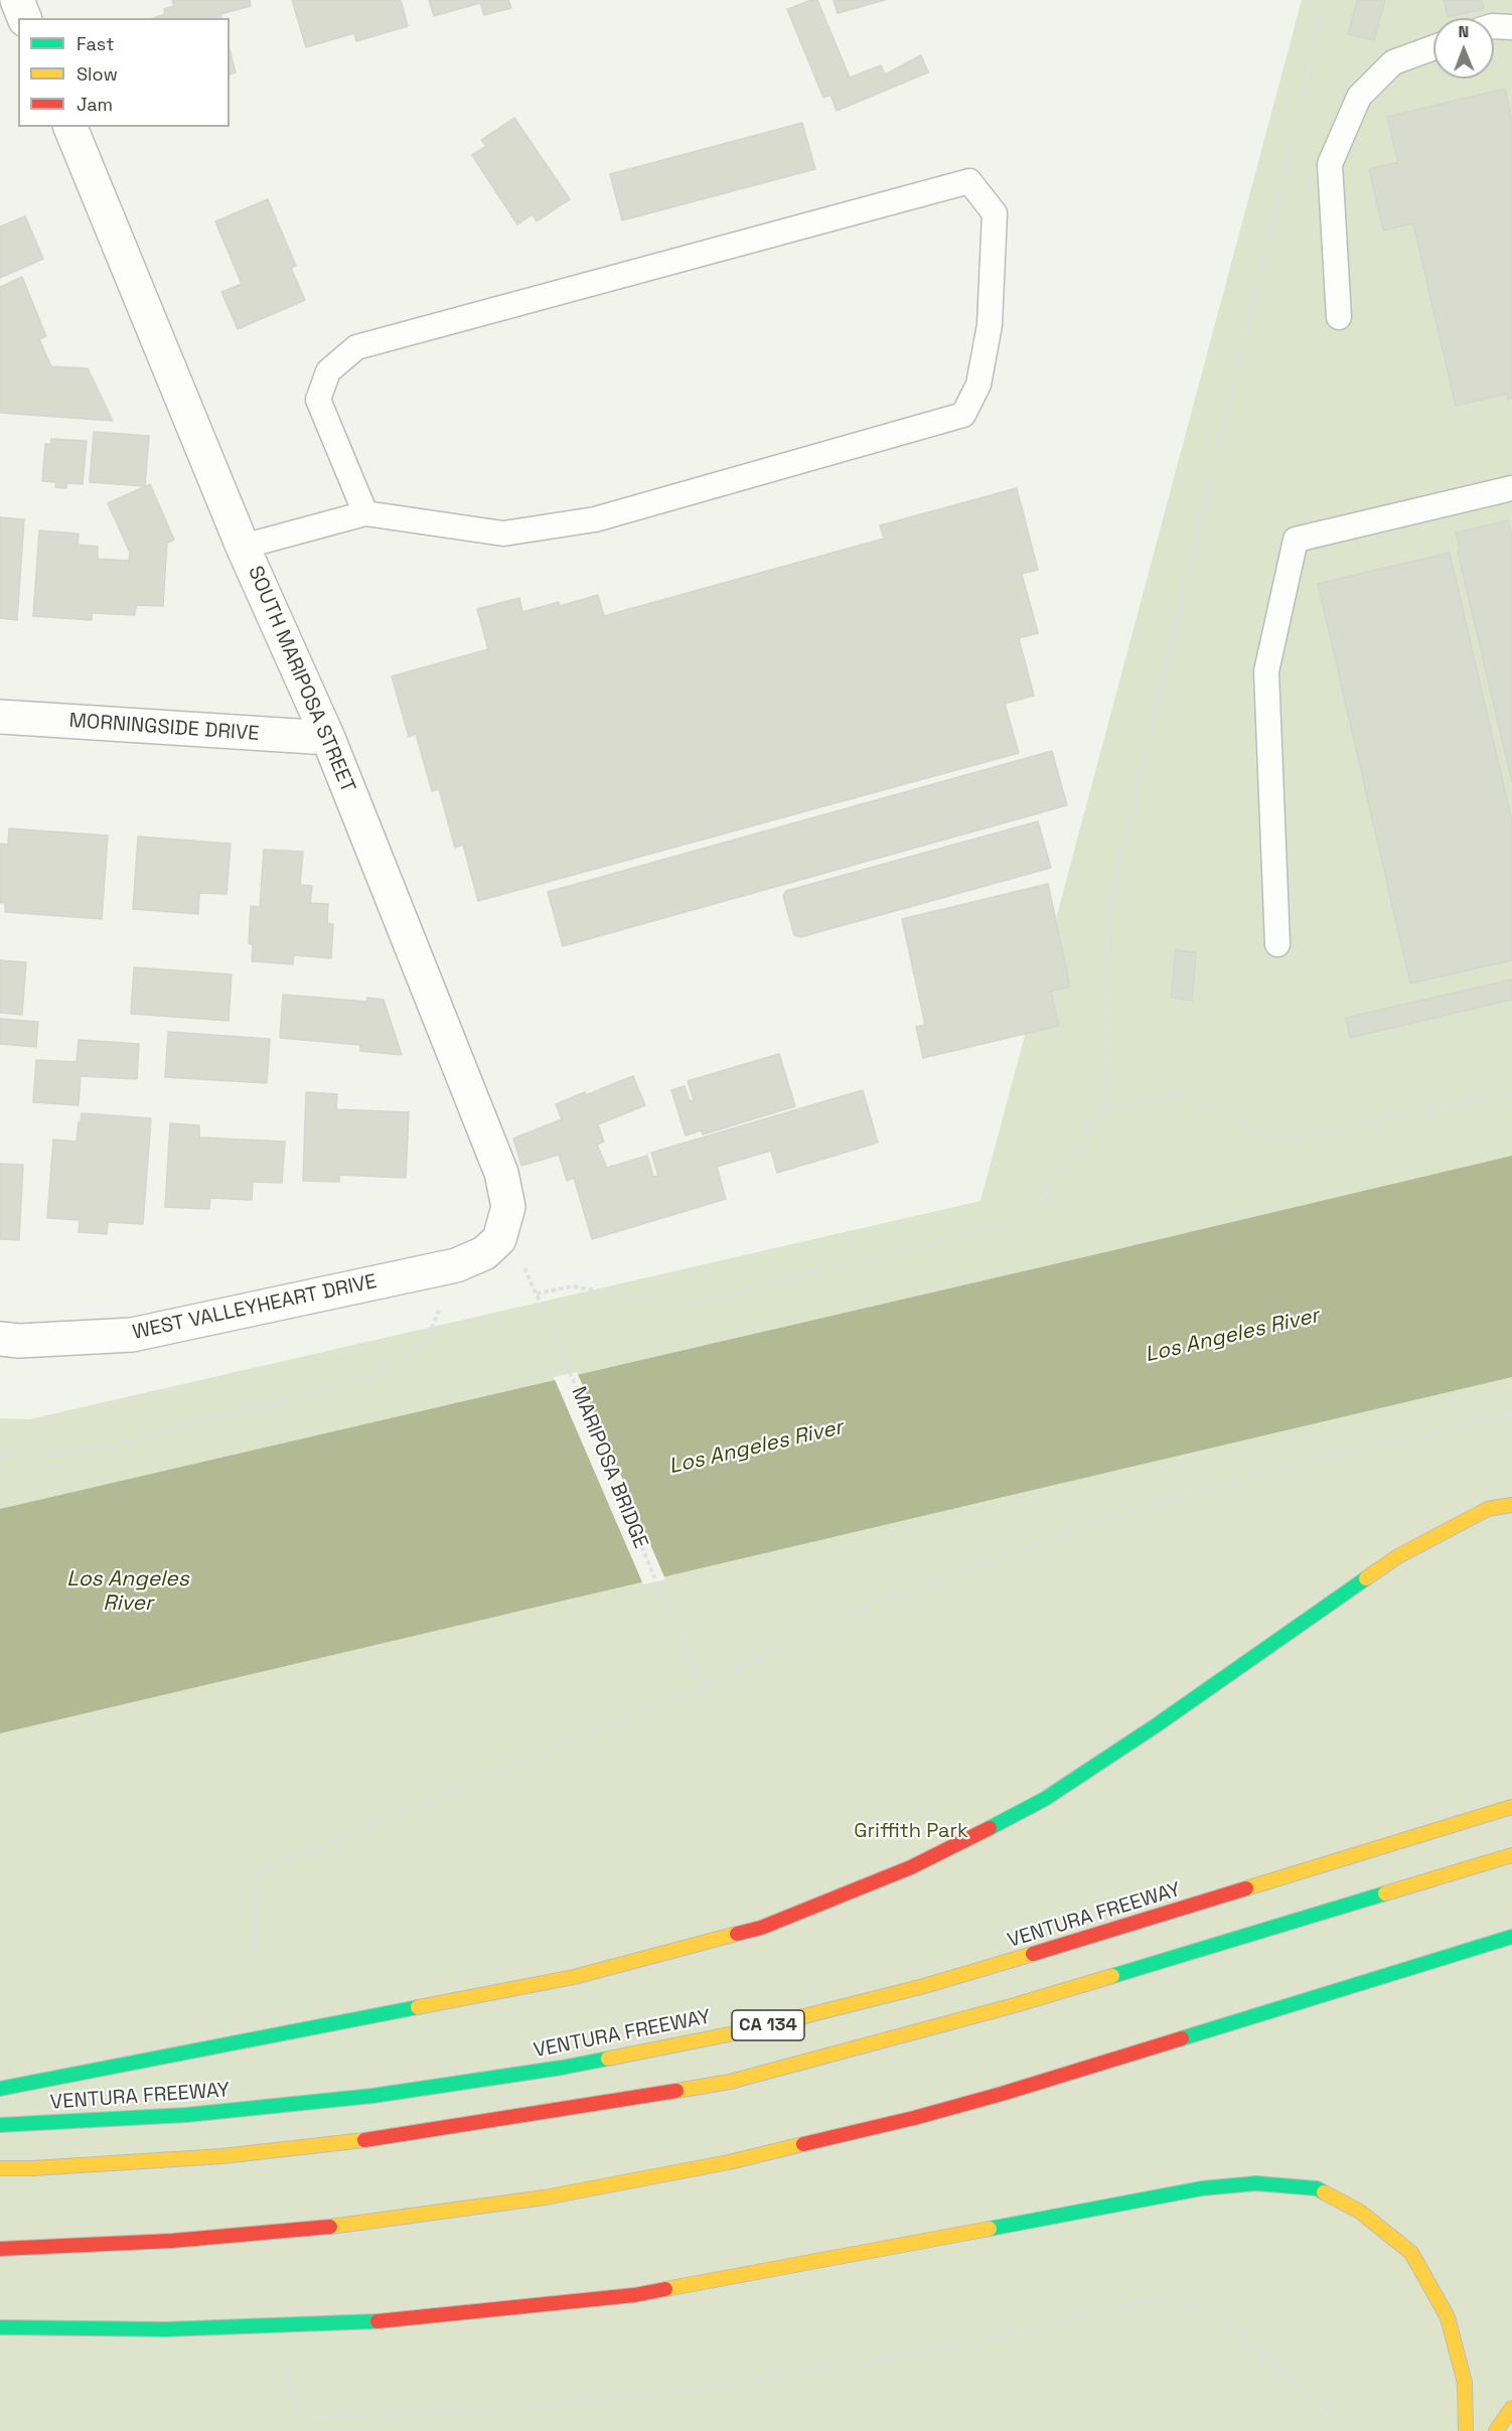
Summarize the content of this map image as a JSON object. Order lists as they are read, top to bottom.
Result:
{
  "streets": {
    "main road": ["VENTURA FREEWAY", "CA 134"],
    "street": ["SOUTH MARIPOSA STREET", "MORNINGSIDE DRIVE", "WEST VALLEYHEART DRIVE"],
    "path": ["MARIPOSA BRIDGE"]
  },
  "crossings": [
    ["SOUTH MARIPOSA STREET", "MORNINGSIDE DRIVE"],
    ["SOUTH MARIPOSA STREET", "WEST VALLEYHEART DRIVE"],
    ["SOUTH MARIPOSA STREET", "MARIPOSA BRIDGE"],
    ["WEST VALLEYHEART DRIVE", "MARIPOSA BRIDGE"]
  ],
  "water": ["Los Angeles River"],
  "parks": ["Griffith Park"],
  "legend": ["Fast", "Slow", "Jam"],
  "north": "top"
}
